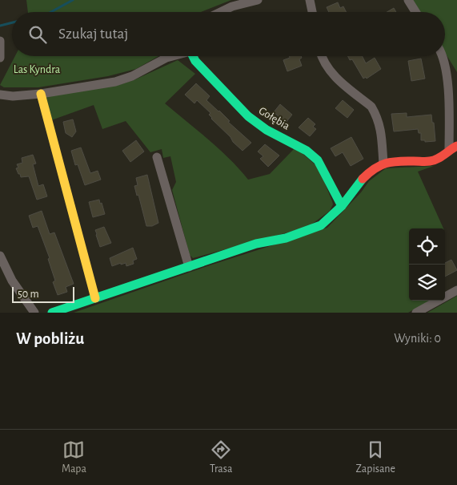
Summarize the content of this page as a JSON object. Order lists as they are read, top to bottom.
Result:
{
  "streets": {
    "street": ["Gołębia"]
  },
  "parks": ["Las Kyndra"],
  "scale_bar": "50 m",
  "page": {
    "search": "Szukaj tutaj",
    "scale": "50 m",
    "heading": ["W pobliżu", "Wyniki: 0"],
    "nav": ["Mapa", "Trasa", "Zapisane"]
  }
}
